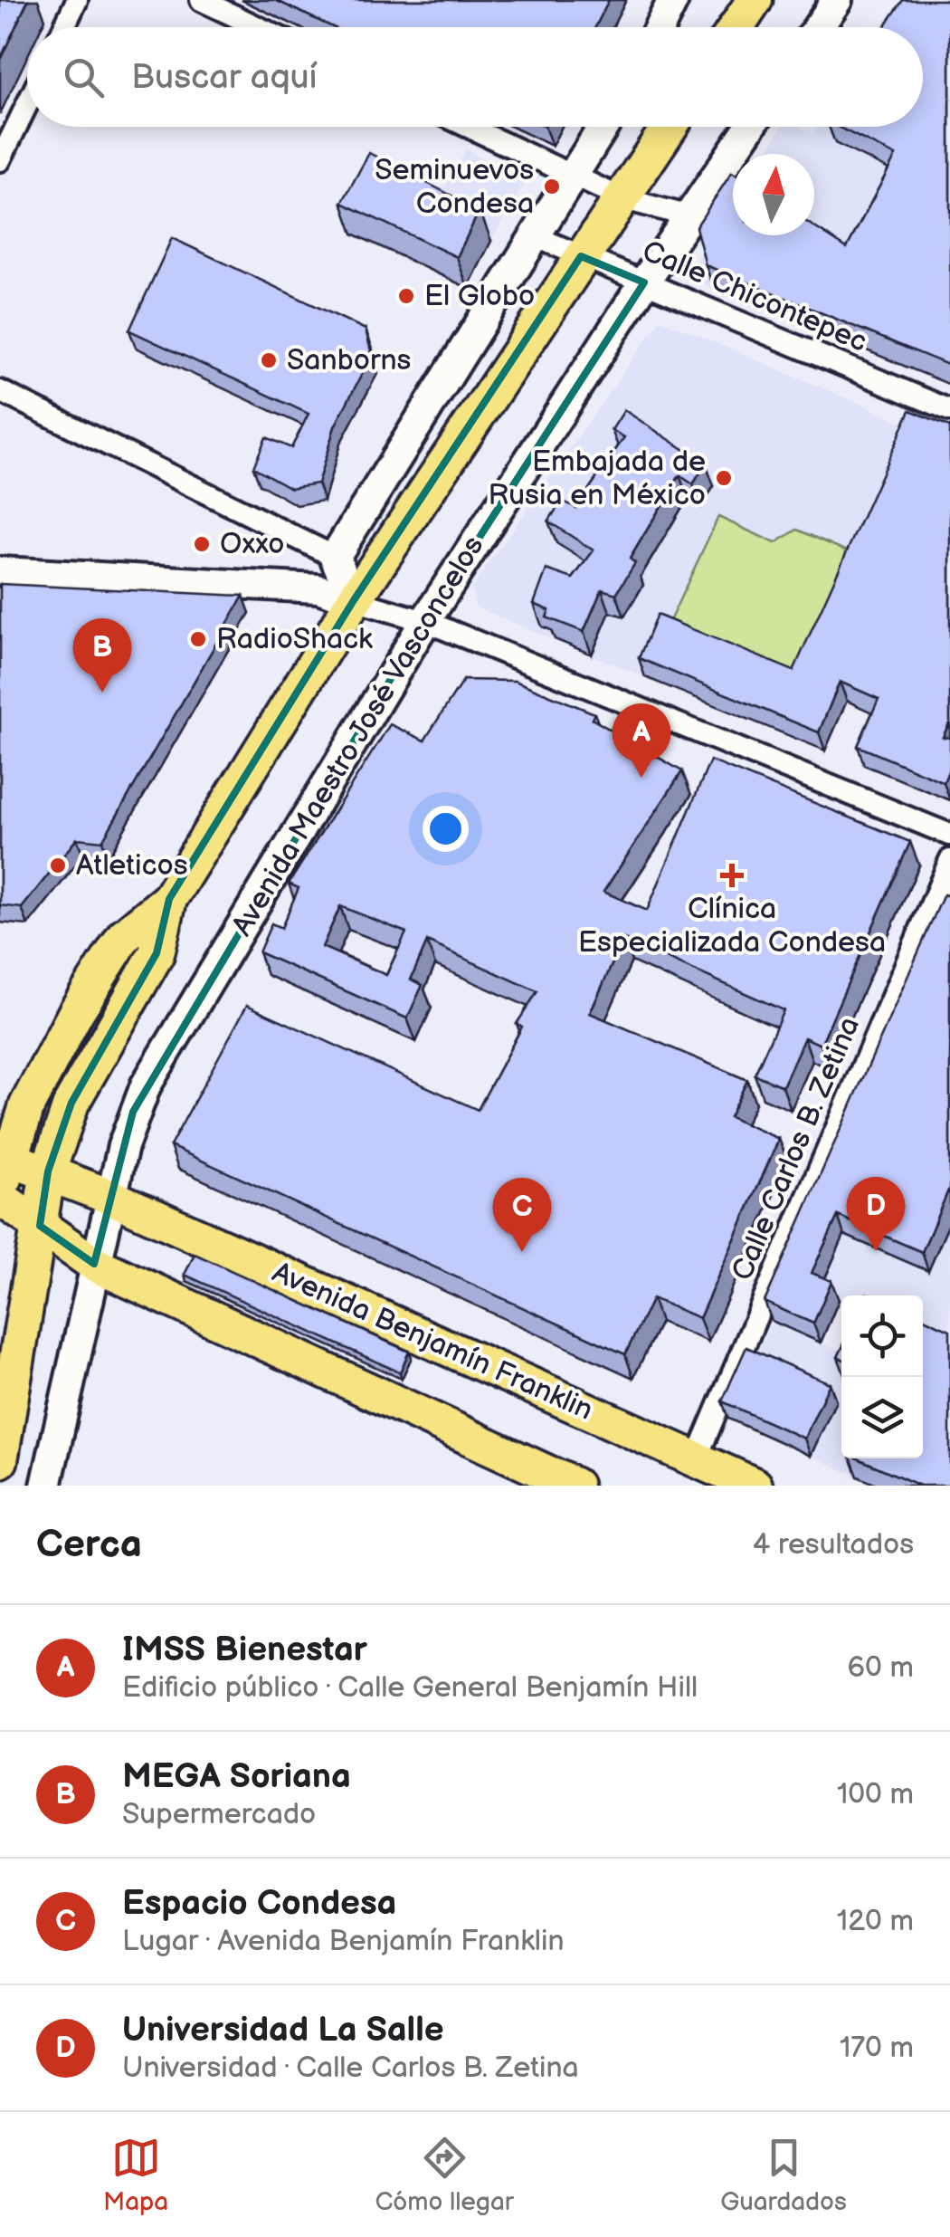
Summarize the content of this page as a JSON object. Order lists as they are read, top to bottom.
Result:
{
  "streets": {
    "main road": ["Avenida Maestro José Vasconcelos", "Avenida Benjamín Franklin"],
    "street": ["Calle Chicontepec", "Calle Carlos B. Zetina"]
  },
  "crossings": [
    ["Calle Chicontepec", "Avenida Maestro José Vasconcelos"],
    ["Avenida Maestro José Vasconcelos", "Avenida Benjamín Franklin"],
    ["Calle Carlos B. Zetina", "Avenida Benjamín Franklin"]
  ],
  "places": {
    "other": [
      "Seminuevos Condesa",
      "El Globo",
      "Sanborns",
      "Embajada de Rusia en México",
      "Oxxo",
      "RadioShack",
      "Atleticos"
    ],
    "health": ["Clínica Especializada Condesa"]
  },
  "north": "top",
  "page": {
    "search": "Buscar aquí",
    "pins": [
      "B",
      "A",
      "D",
      "C"
    ],
    "heading": ["Cerca", "4 resultados"],
    "list": [
      {
        "mark": "A",
        "name": "IMSS Bienestar",
        "note": "Edificio público · Calle General Benjamín Hill",
        "value": "60 m"
      },
      {
        "mark": "B",
        "name": "MEGA Soriana",
        "note": "Supermercado",
        "value": "100 m"
      },
      {
        "mark": "C",
        "name": "Espacio Condesa",
        "note": "Lugar · Avenida Benjamín Franklin",
        "value": "120 m"
      },
      {
        "mark": "D",
        "name": "Universidad La Salle",
        "note": "Universidad · Calle Carlos B. Zetina",
        "value": "170 m"
      }
    ],
    "nav": ["Mapa", "Cómo llegar", "Guardados"]
  }
}
